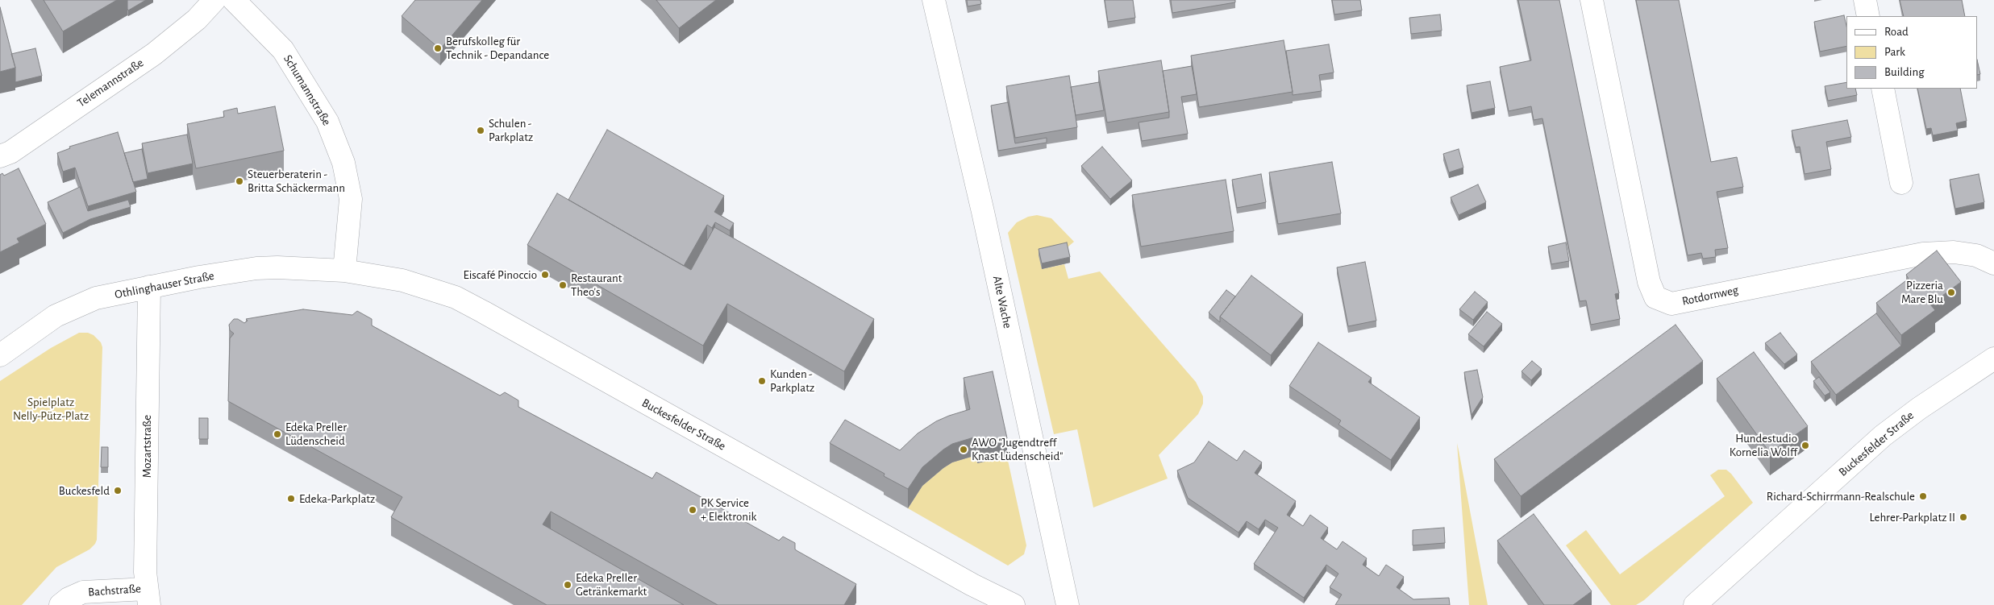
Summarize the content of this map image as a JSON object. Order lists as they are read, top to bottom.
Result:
{
  "streets": {
    "street": [
      "Telemannstraße",
      "Schumannstraße",
      "Othlinghauser Straße",
      "Rotdornweg",
      "Alte Wache",
      "Buckesfelder Straße",
      "Mozartstraße",
      "Bachstraße"
    ]
  },
  "crossings": [
    ["Schumannstraße", "Othlinghauser Straße"],
    ["Schumannstraße", "Buckesfelder Straße"],
    ["Othlinghauser Straße", "Buckesfelder Straße"],
    ["Othlinghauser Straße", "Mozartstraße"],
    ["Mozartstraße", "Bachstraße"]
  ],
  "parks": ["Spielplatz Nelly-Pütz-Platz"],
  "places": [
    "Berufskolleg für Technik - Depandance",
    "Schulen - Parkplatz",
    "Steuerberaterin - Britta Schäckermann",
    "Eiscafé Pinoccio",
    "Restaurant Theo's",
    "Pizzeria Mare Blu",
    "Kunden - Parkplatz",
    "Edeka Preller Lüdenscheid",
    "Hundestudio Kornelia Wolff",
    "AWO \"Jugendtreff Knast Lüdenscheid\"",
    "Buckesfeld",
    "Richard-Schirrmann-Realschule",
    "Edeka-Parkplatz",
    "PK Service + Elektronik",
    "Lehrer-Parkplatz II",
    "Edeka Preller Getränkemarkt"
  ],
  "legend": ["Road", "Park", "Building"]
}
